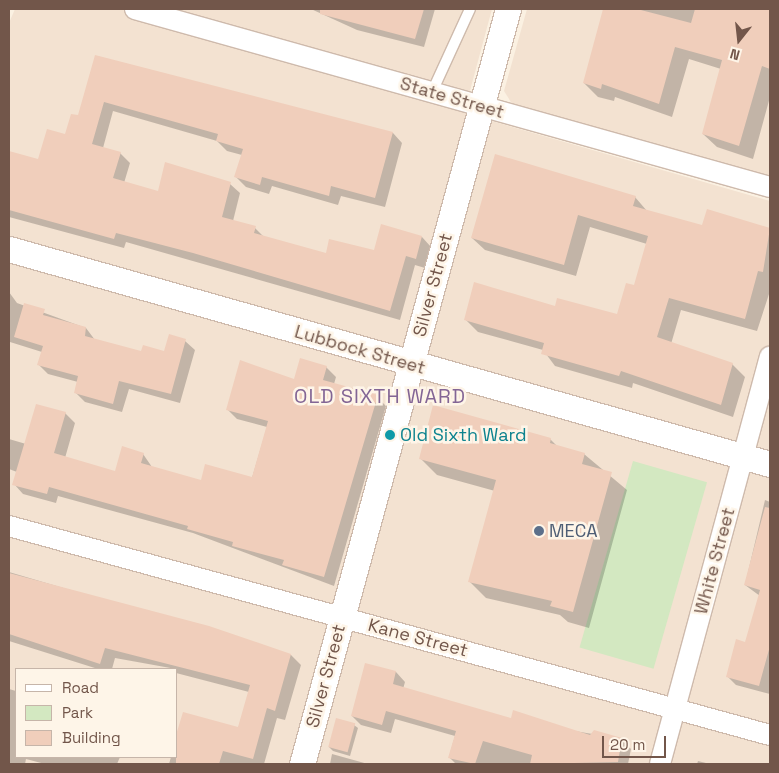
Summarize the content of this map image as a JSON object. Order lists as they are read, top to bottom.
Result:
{
  "streets": {
    "street": [
      "State Street",
      "Silver Street",
      "Lubbock Street",
      "White Street",
      "Kane Street"
    ]
  },
  "crossings": [
    ["State Street", "Silver Street"],
    ["Silver Street", "Lubbock Street"],
    ["Silver Street", "Kane Street"],
    ["Lubbock Street", "White Street"],
    ["White Street", "Kane Street"]
  ],
  "districts": ["OLD SIXTH WARD"],
  "places": ["Old Sixth Ward", "MECA"],
  "legend": ["Road", "Park", "Building"],
  "scale_bar": "20 m",
  "north": "bottom"
}
